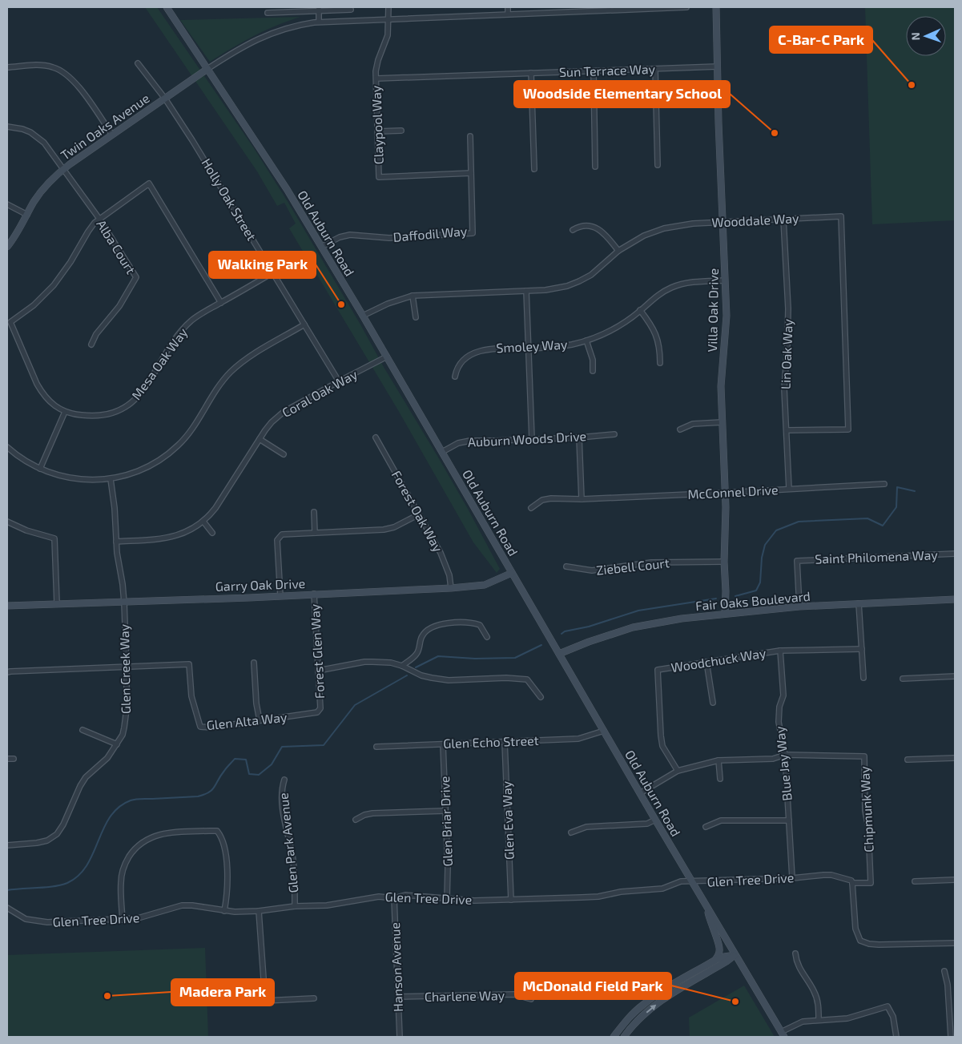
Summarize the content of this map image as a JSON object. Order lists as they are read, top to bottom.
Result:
{
  "streets": {
    "main road": [
      "Twin Oaks Avenue",
      "Old Auburn Road",
      "Villa Oak Drive",
      "Garry Oak Drive",
      "Fair Oaks Boulevard"
    ],
    "street": [
      "Sun Terrace Way",
      "Claypool Way",
      "Holly Oak Street",
      "Wooddale Way",
      "Daffodil Way",
      "Alba Court",
      "Smoley Way",
      "Lin Oak Way",
      "Mesa Oak Way",
      "Coral Oak Way",
      "Auburn Woods Drive",
      "McConnel Drive",
      "Forest Oak Way",
      "Saint Philomena Way",
      "Ziebell Court",
      "Forest Glen Way",
      "Woodchuck Way",
      "Glen Creek Way",
      "Glen Alta Way",
      "Glen Echo Street",
      "Blue Jay Way",
      "Chipmunk Way",
      "Glen Eva Way",
      "Glen Briar Drive",
      "Glen Park Avenue",
      "Glen Tree Drive",
      "Hanson Avenue",
      "Charlene Way"
    ]
  },
  "crossings": [
    ["Sun Terrace Way", "Claypool Way"],
    ["Sun Terrace Way", "Villa Oak Drive"],
    ["Claypool Way", "Daffodil Way"],
    ["Twin Oaks Avenue", "Holly Oak Street"],
    ["Twin Oaks Avenue", "Old Auburn Road"],
    ["Twin Oaks Avenue", "Alba Court"],
    ["Holly Oak Street", "Mesa Oak Way"],
    ["Holly Oak Street", "Coral Oak Way"],
    ["Wooddale Way", "Old Auburn Road"],
    ["Wooddale Way", "Villa Oak Drive"],
    ["Wooddale Way", "Lin Oak Way"],
    ["Old Auburn Road", "Daffodil Way"],
    ["Old Auburn Road", "Coral Oak Way"],
    ["Old Auburn Road", "Auburn Woods Drive"],
    ["Old Auburn Road", "Garry Oak Drive"],
    ["Old Auburn Road", "Fair Oaks Boulevard"],
    ["Old Auburn Road", "Glen Echo Street"],
    ["Old Auburn Road", "Chipmunk Way"],
    ["Old Auburn Road", "Glen Tree Drive"],
    ["Alba Court", "Mesa Oak Way"],
    ["Villa Oak Drive", "Smoley Way"],
    ["Villa Oak Drive", "McConnel Drive"],
    ["Villa Oak Drive", "Ziebell Court"],
    ["Villa Oak Drive", "Fair Oaks Boulevard"],
    ["Lin Oak Way", "McConnel Drive"],
    ["Coral Oak Way", "Glen Creek Way"],
    ["Forest Oak Way", "Garry Oak Drive"],
    ["Saint Philomena Way", "Fair Oaks Boulevard"],
    ["Garry Oak Drive", "Forest Glen Way"],
    ["Garry Oak Drive", "Glen Creek Way"],
    ["Forest Glen Way", "Glen Alta Way"],
    ["Woodchuck Way", "Blue Jay Way"],
    ["Woodchuck Way", "Chipmunk Way"],
    ["Glen Creek Way", "Glen Alta Way"],
    ["Glen Echo Street", "Glen Eva Way"],
    ["Glen Echo Street", "Glen Briar Drive"],
    ["Blue Jay Way", "Chipmunk Way"],
    ["Blue Jay Way", "Glen Tree Drive"],
    ["Chipmunk Way", "Glen Tree Drive"],
    ["Glen Eva Way", "Glen Tree Drive"],
    ["Glen Briar Drive", "Glen Tree Drive"],
    ["Glen Park Avenue", "Glen Tree Drive"],
    ["Glen Tree Drive", "Hanson Avenue"],
    ["Hanson Avenue", "Charlene Way"]
  ],
  "places": [
    "C-Bar-C Park",
    "Woodside Elementary School",
    "Walking Park",
    "Madera Park",
    "McDonald Field Park"
  ],
  "north": "left"
}
